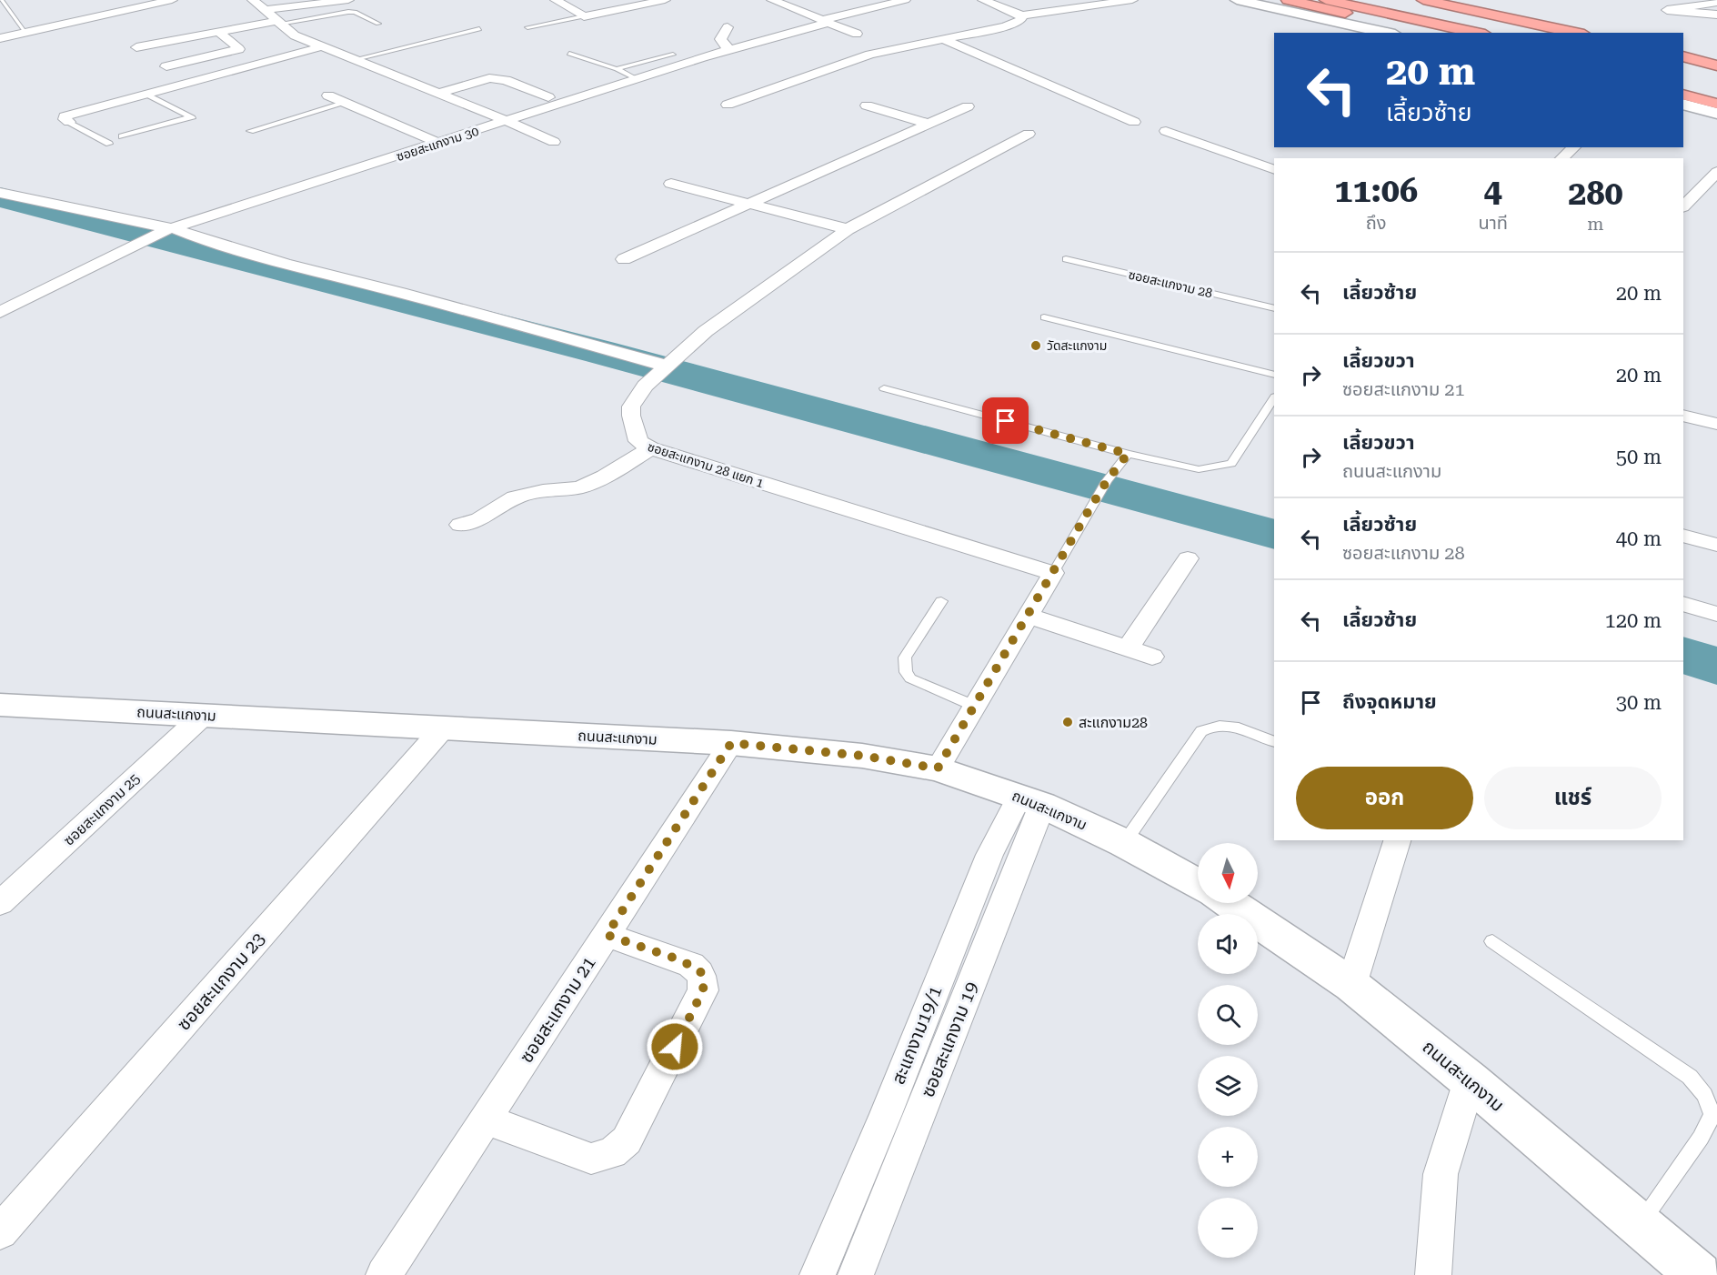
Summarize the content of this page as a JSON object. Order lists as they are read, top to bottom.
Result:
{
  "streets": {
    "street": [
      "ซอยสะแกงาม 30",
      "ซอยสะแกงาม 28 แยก 1",
      "ถนนสะแกงาม",
      "ซอยสะแกงาม 25",
      "ซอยสะแกงาม 23",
      "ซอยสะแกงาม 21",
      "สะแกงาม19/1",
      "ซอยสะแกงาม 19"
    ],
    "lane": ["ซอยสะแกงาม 28"]
  },
  "crossings": [
    ["ถนนสะแกงาม", "ซอยสะแกงาม 25"],
    ["ถนนสะแกงาม", "ซอยสะแกงาม 23"],
    ["ถนนสะแกงาม", "ซอยสะแกงาม 21"],
    ["ถนนสะแกงาม", "สะแกงาม19/1"],
    ["ถนนสะแกงาม", "ซอยสะแกงาม 19"],
    ["สะแกงาม19/1", "ซอยสะแกงาม 19"]
  ],
  "places": ["วัดสะแกงาม", "สะแกงาม28"],
  "north": "bottom",
  "page": {
    "turn": ["20 m", "เลี้ยวซ้าย"],
    "eta": [
      "11:06",
      "ถึง",
      "4",
      "นาที",
      "280",
      "m"
    ],
    "list": [
      {
        "name": "เลี้ยวซ้าย",
        "value": "20 m"
      },
      {
        "name": "เลี้ยวขวา",
        "note": "ซอยสะแกงาม 21",
        "value": "20 m"
      },
      {
        "name": "เลี้ยวขวา",
        "note": "ถนนสะแกงาม",
        "value": "50 m"
      },
      {
        "name": "เลี้ยวซ้าย",
        "note": "ซอยสะแกงาม 28",
        "value": "40 m"
      },
      {
        "name": "เลี้ยวซ้าย",
        "value": "120 m"
      },
      {
        "name": "ถึงจุดหมาย",
        "value": "30 m"
      }
    ],
    "buttons": ["ออก", "แชร์"],
    "map_buttons": ["+", "−"]
  }
}
